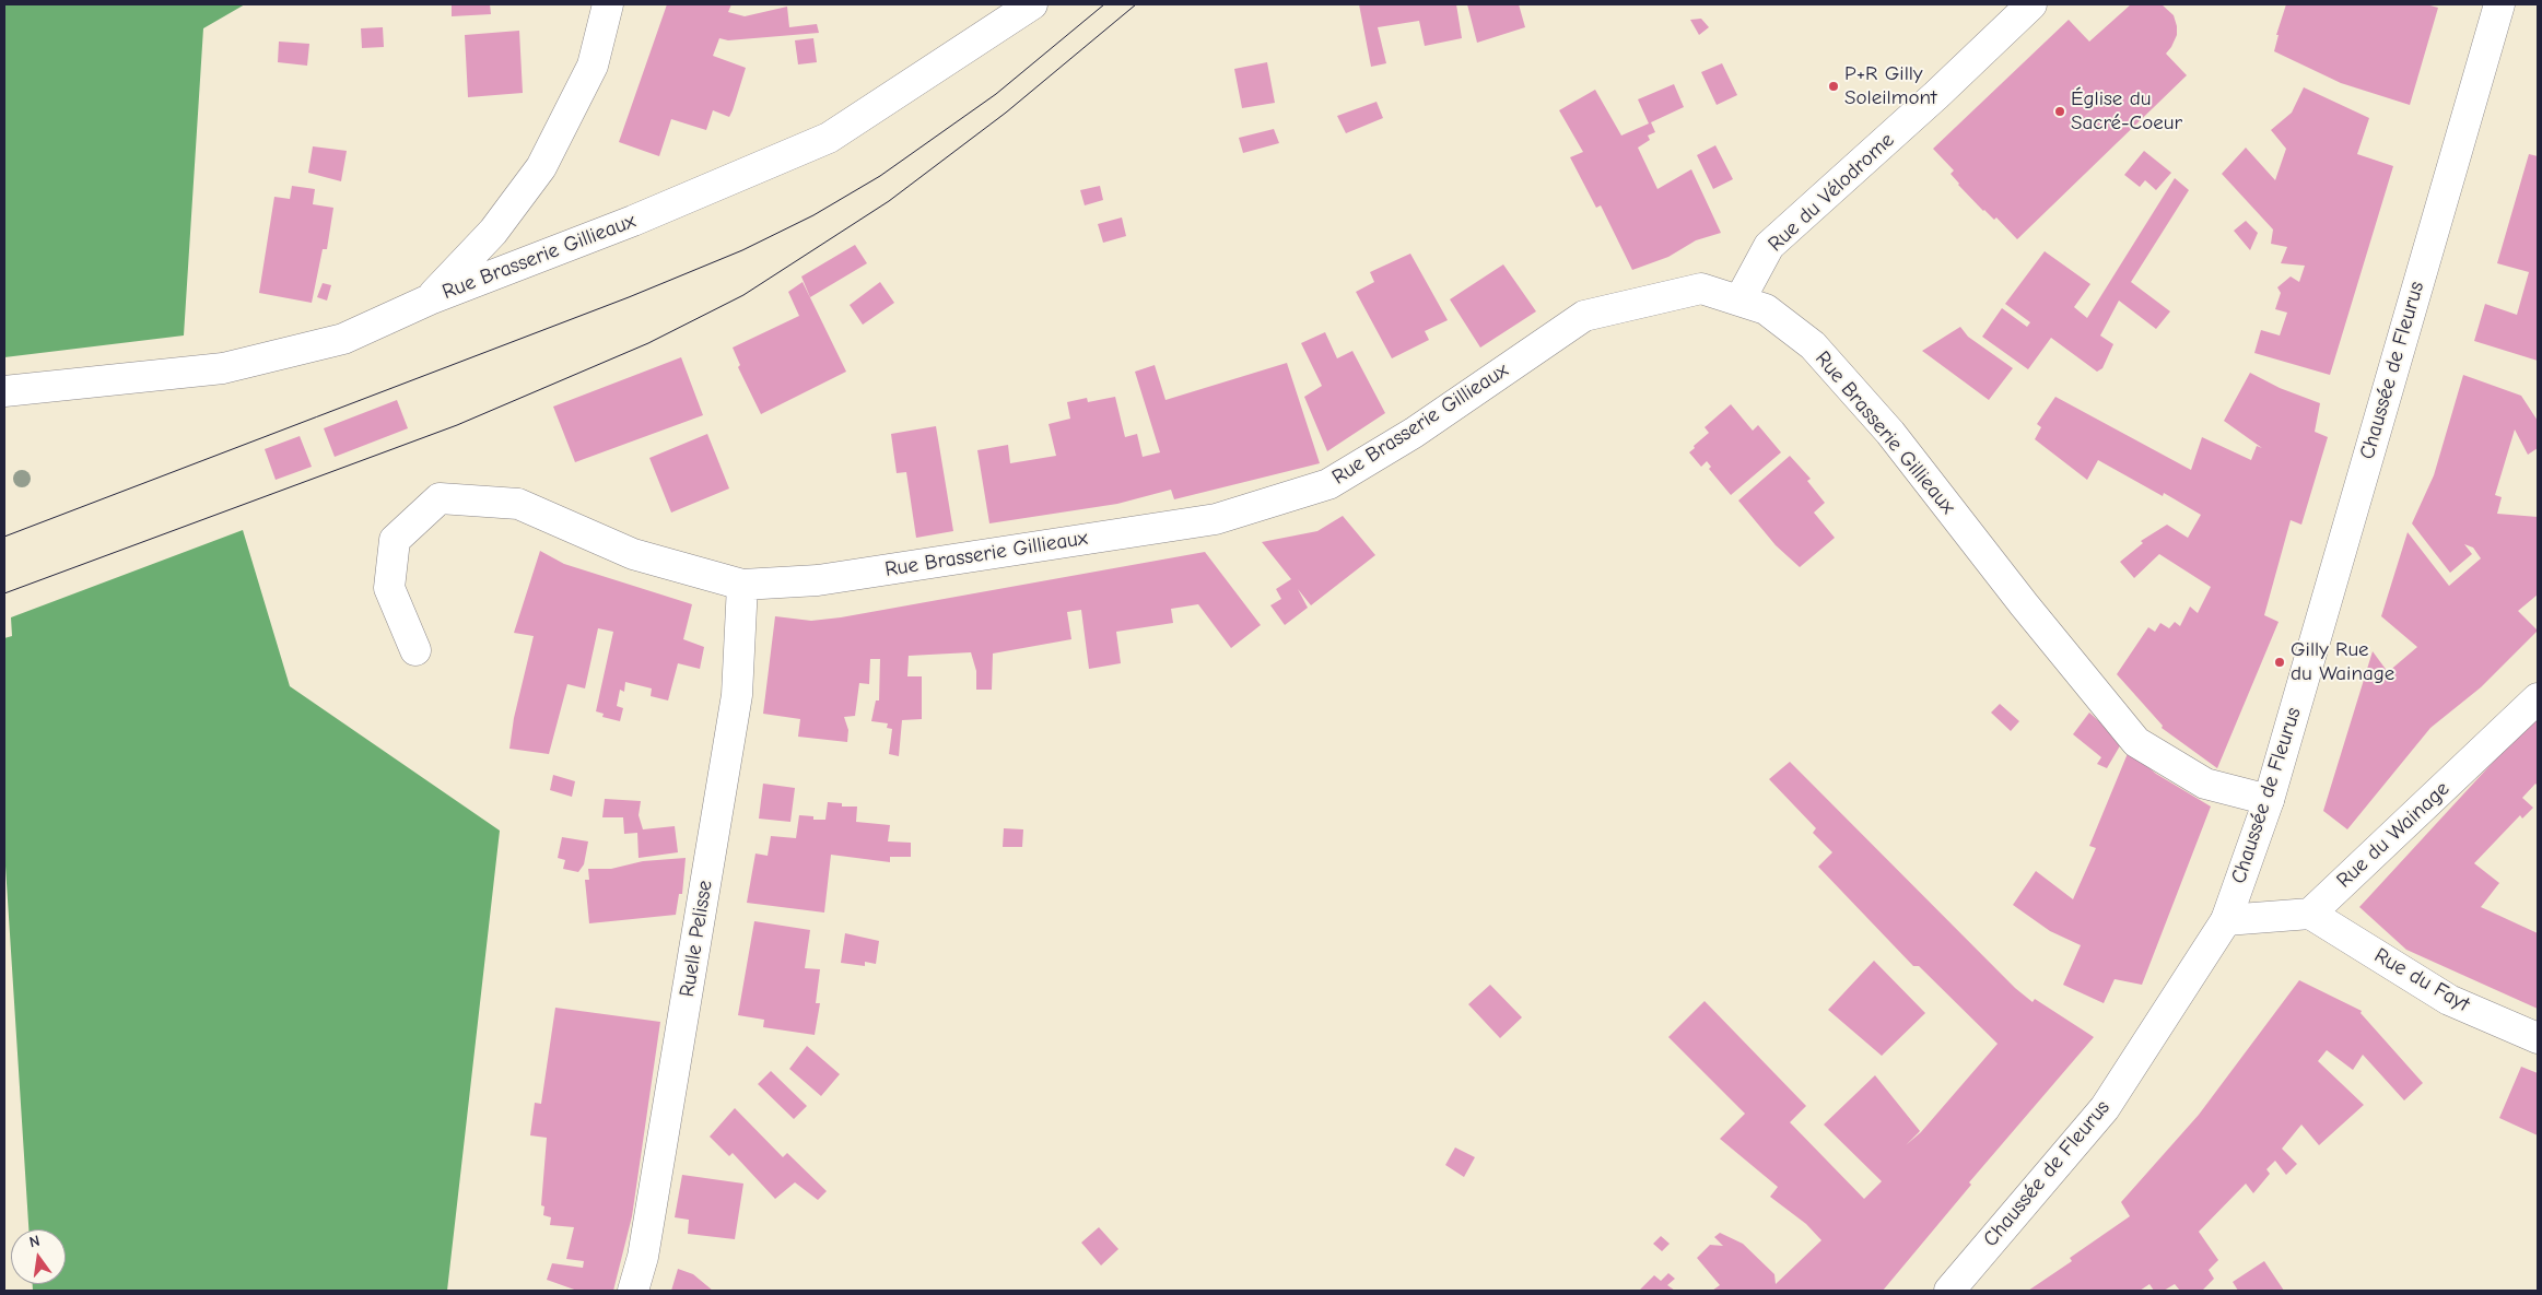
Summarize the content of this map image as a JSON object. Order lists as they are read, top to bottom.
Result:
{
  "streets": {
    "street": [
      "Rue du Vélodrome",
      "Rue Brasserie Gillieaux",
      "Chaussée de Fleurus",
      "Rue du Wainage",
      "Ruelle Pelisse",
      "Rue du Fayt"
    ]
  },
  "crossings": [
    ["Rue du Vélodrome", "Rue Brasserie Gillieaux"],
    ["Rue Brasserie Gillieaux", "Chaussée de Fleurus"],
    ["Rue Brasserie Gillieaux", "Ruelle Pelisse"],
    ["Rue du Wainage", "Rue du Fayt"]
  ],
  "places": ["P+R Gilly Soleilmont", "Église du Sacré-Coeur", "Gilly Rue du Wainage"],
  "north": "top"
}
